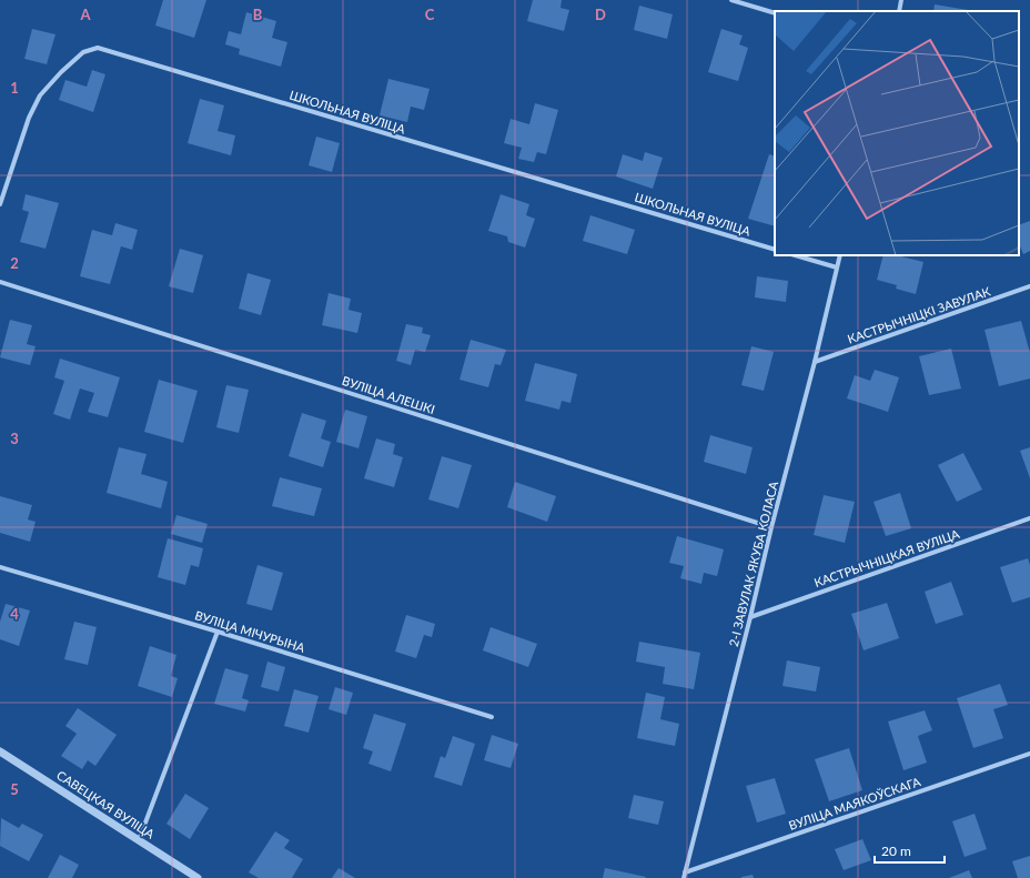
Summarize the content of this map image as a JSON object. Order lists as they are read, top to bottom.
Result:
{
  "streets": {
    "street": [
      "ШКОЛЬНАЯ ВУЛІЦА",
      "КАСТРЫЧНІЦКІ ЗАВУЛАК",
      "ВУЛІЦА АЛЕШКІ",
      "КАСТРЫЧНІЦКАЯ ВУЛІЦА",
      "2-І ЗАВУЛАК ЯКУБА КОЛАСА",
      "ВУЛІЦА МІЧУРЫНА",
      "ВУЛІЦА МАЯКОЎСКАГА",
      "САВЕЦКАЯ ВУЛІЦА"
    ]
  },
  "crossings": [
    ["КАСТРЫЧНІЦКІ ЗАВУЛАК", "2-І ЗАВУЛАК ЯКУБА КОЛАСА"],
    ["ВУЛІЦА АЛЕШКІ", "2-І ЗАВУЛАК ЯКУБА КОЛАСА"],
    ["КАСТРЫЧНІЦКАЯ ВУЛІЦА", "2-І ЗАВУЛАК ЯКУБА КОЛАСА"],
    ["2-І ЗАВУЛАК ЯКУБА КОЛАСА", "ВУЛІЦА МАЯКОЎСКАГА"]
  ],
  "scale_bar": "20 m",
  "grid": {
    "columns": [
      "A",
      "B",
      "C",
      "D"
    ],
    "rows": [
      "1",
      "2",
      "3",
      "4",
      "5"
    ]
  }
}
